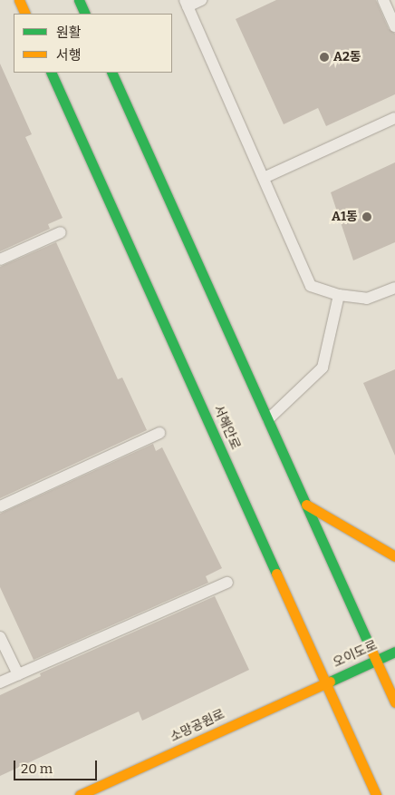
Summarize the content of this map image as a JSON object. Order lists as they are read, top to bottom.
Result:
{
  "streets": {
    "main road": ["서해안로", "오이도로", "소망공원로"]
  },
  "crossings": [
    ["서해안로", "오이도로"],
    ["서해안로", "소망공원로"],
    ["오이도로", "소망공원로"]
  ],
  "places": ["A2동", "A1동"],
  "legend": ["원활", "서행"],
  "scale_bar": "20 m"
}
